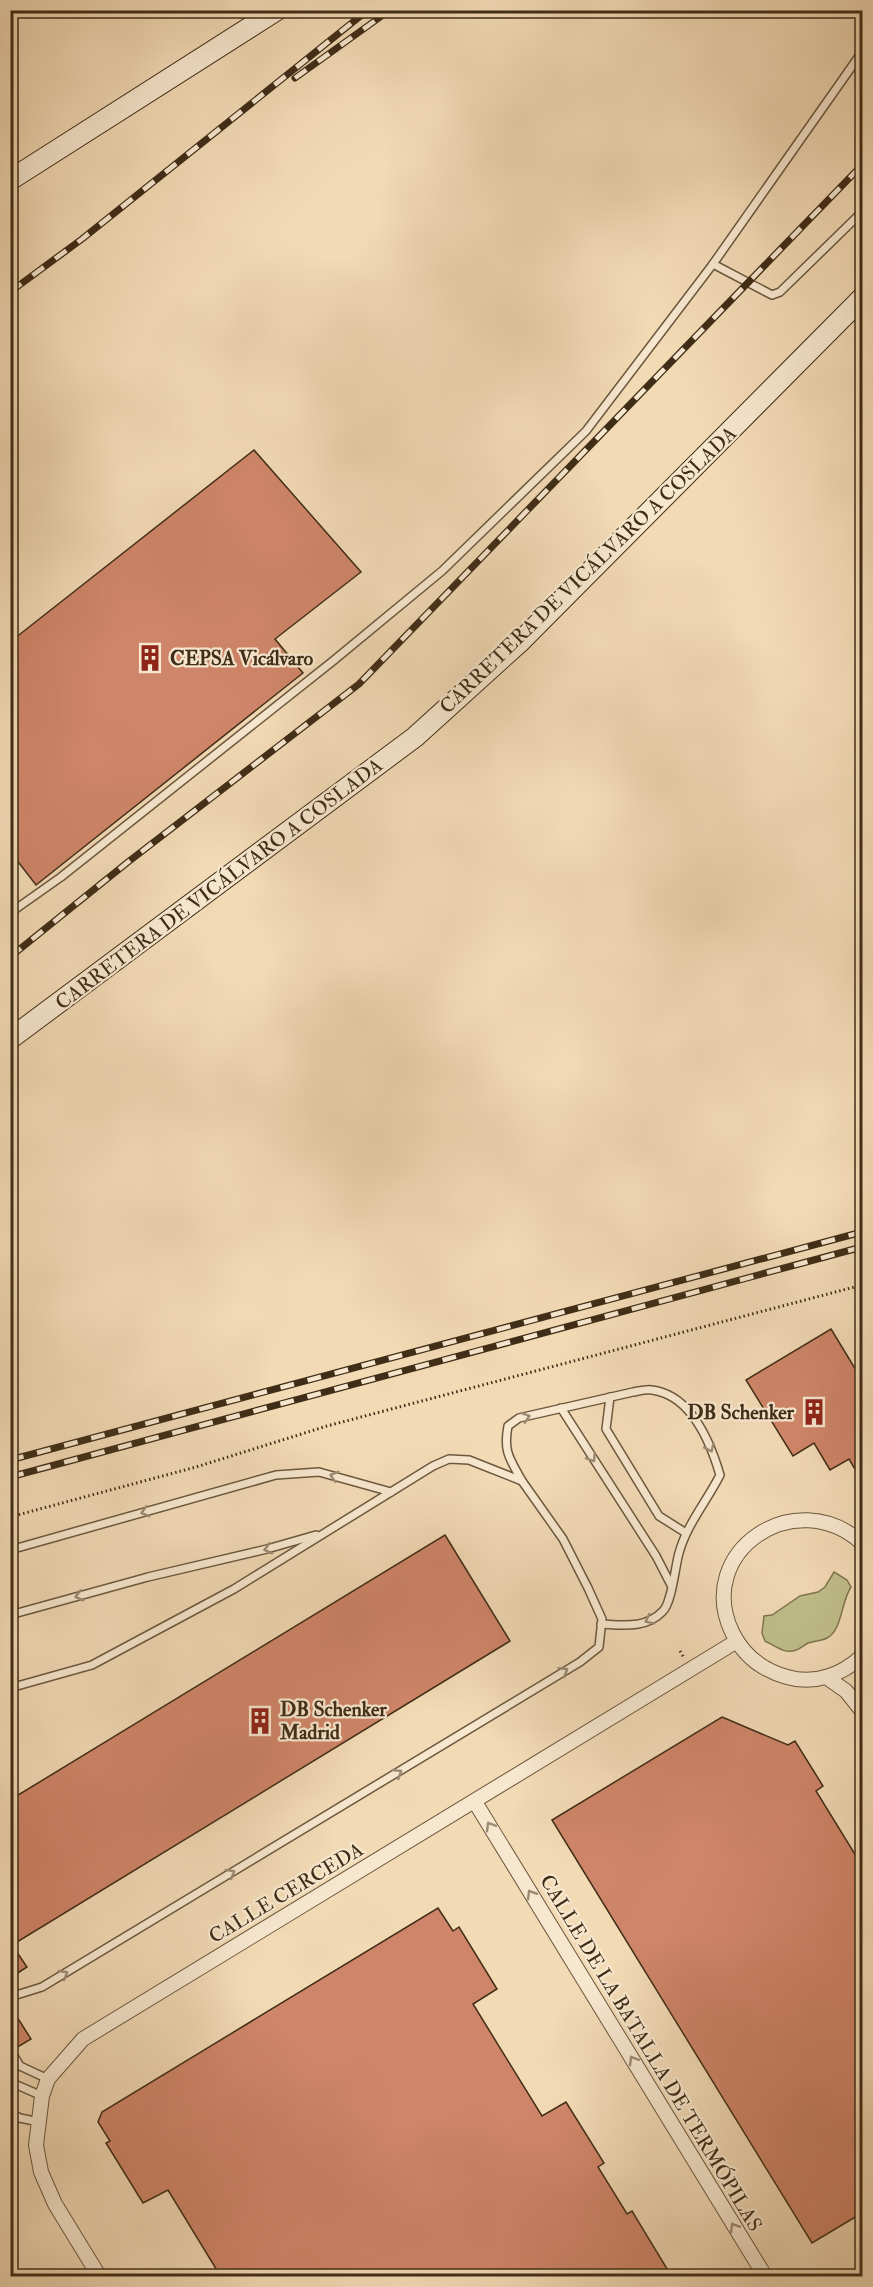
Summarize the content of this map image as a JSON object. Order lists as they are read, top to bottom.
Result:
{
  "streets": {
    "street": ["CARRETERA DE VICÁLVARO A COSLADA", "CALLE CERCEDA", "CALLE DE LA BATALLA DE TERMÓPILAS"]
  },
  "crossings": [
    ["CALLE CERCEDA", "CALLE DE LA BATALLA DE TERMÓPILAS"]
  ],
  "one_way": ["CALLE DE LA BATALLA DE TERMÓPILAS"],
  "places": {
    "building": ["CEPSA Vicálvaro", "DB Schenker", "DB Schenker Madrid"]
  }
}
